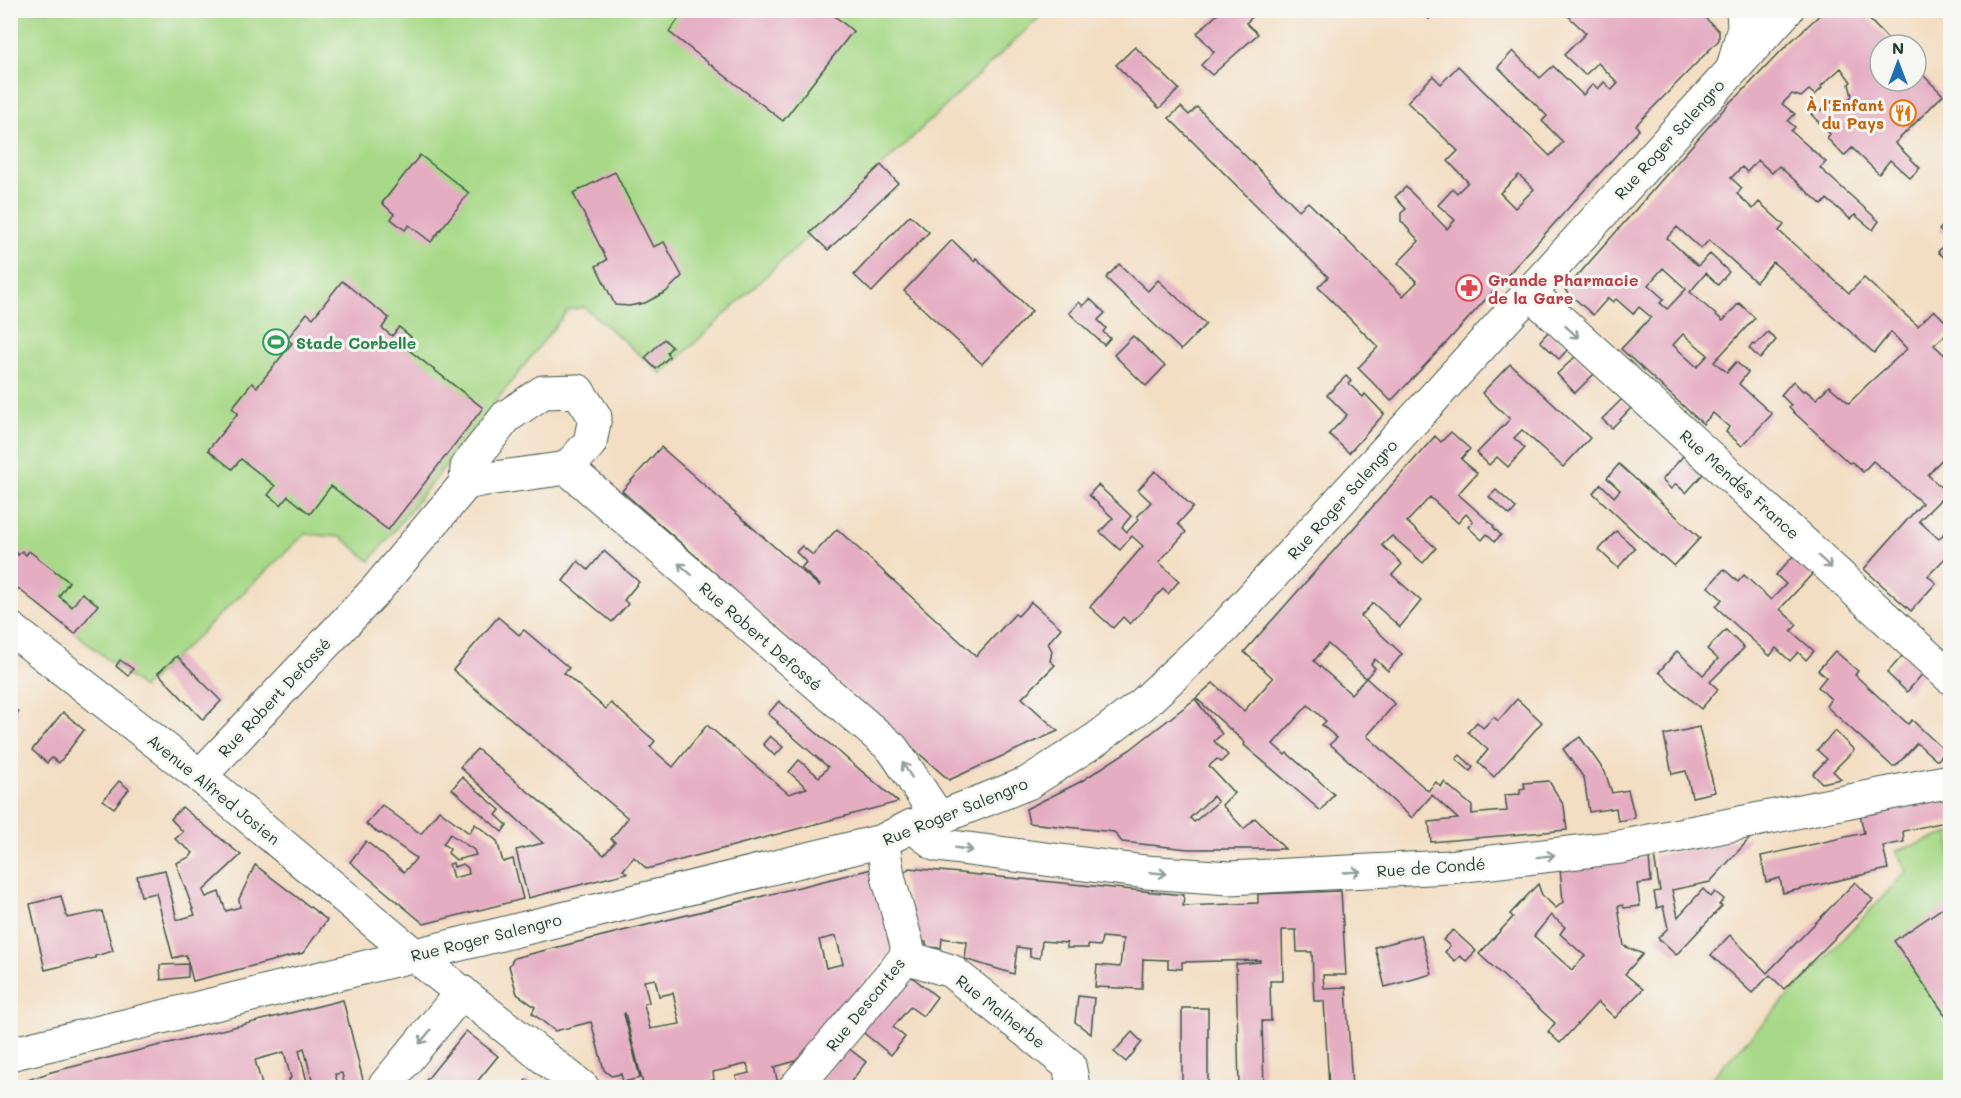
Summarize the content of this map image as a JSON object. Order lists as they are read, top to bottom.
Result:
{
  "streets": {
    "street": [
      "Rue Roger Salengro",
      "Rue Mendés France",
      "Rue Robert Defossé",
      "Avenue Alfred Josien",
      "Rue de Condé",
      "Rue Descartes",
      "Rue Malherbe"
    ]
  },
  "crossings": [
    ["Rue Roger Salengro", "Rue Mendés France"],
    ["Rue Roger Salengro", "Rue Robert Defossé"],
    ["Rue Roger Salengro", "Avenue Alfred Josien"],
    ["Rue Roger Salengro", "Rue de Condé"],
    ["Rue Roger Salengro", "Rue Descartes"],
    ["Rue Robert Defossé", "Avenue Alfred Josien"],
    ["Rue Robert Defossé", "Rue de Condé"],
    ["Rue Descartes", "Rue Malherbe"]
  ],
  "one_way": ["Rue Mendés France", "Rue Robert Defossé", "Rue de Condé"],
  "places": {
    "restaurant": ["À l'Enfant du Pays"],
    "pharmacy": ["Grande Pharmacie de la Gare"],
    "sports": ["Stade Corbelle"]
  },
  "north": "top"
}
